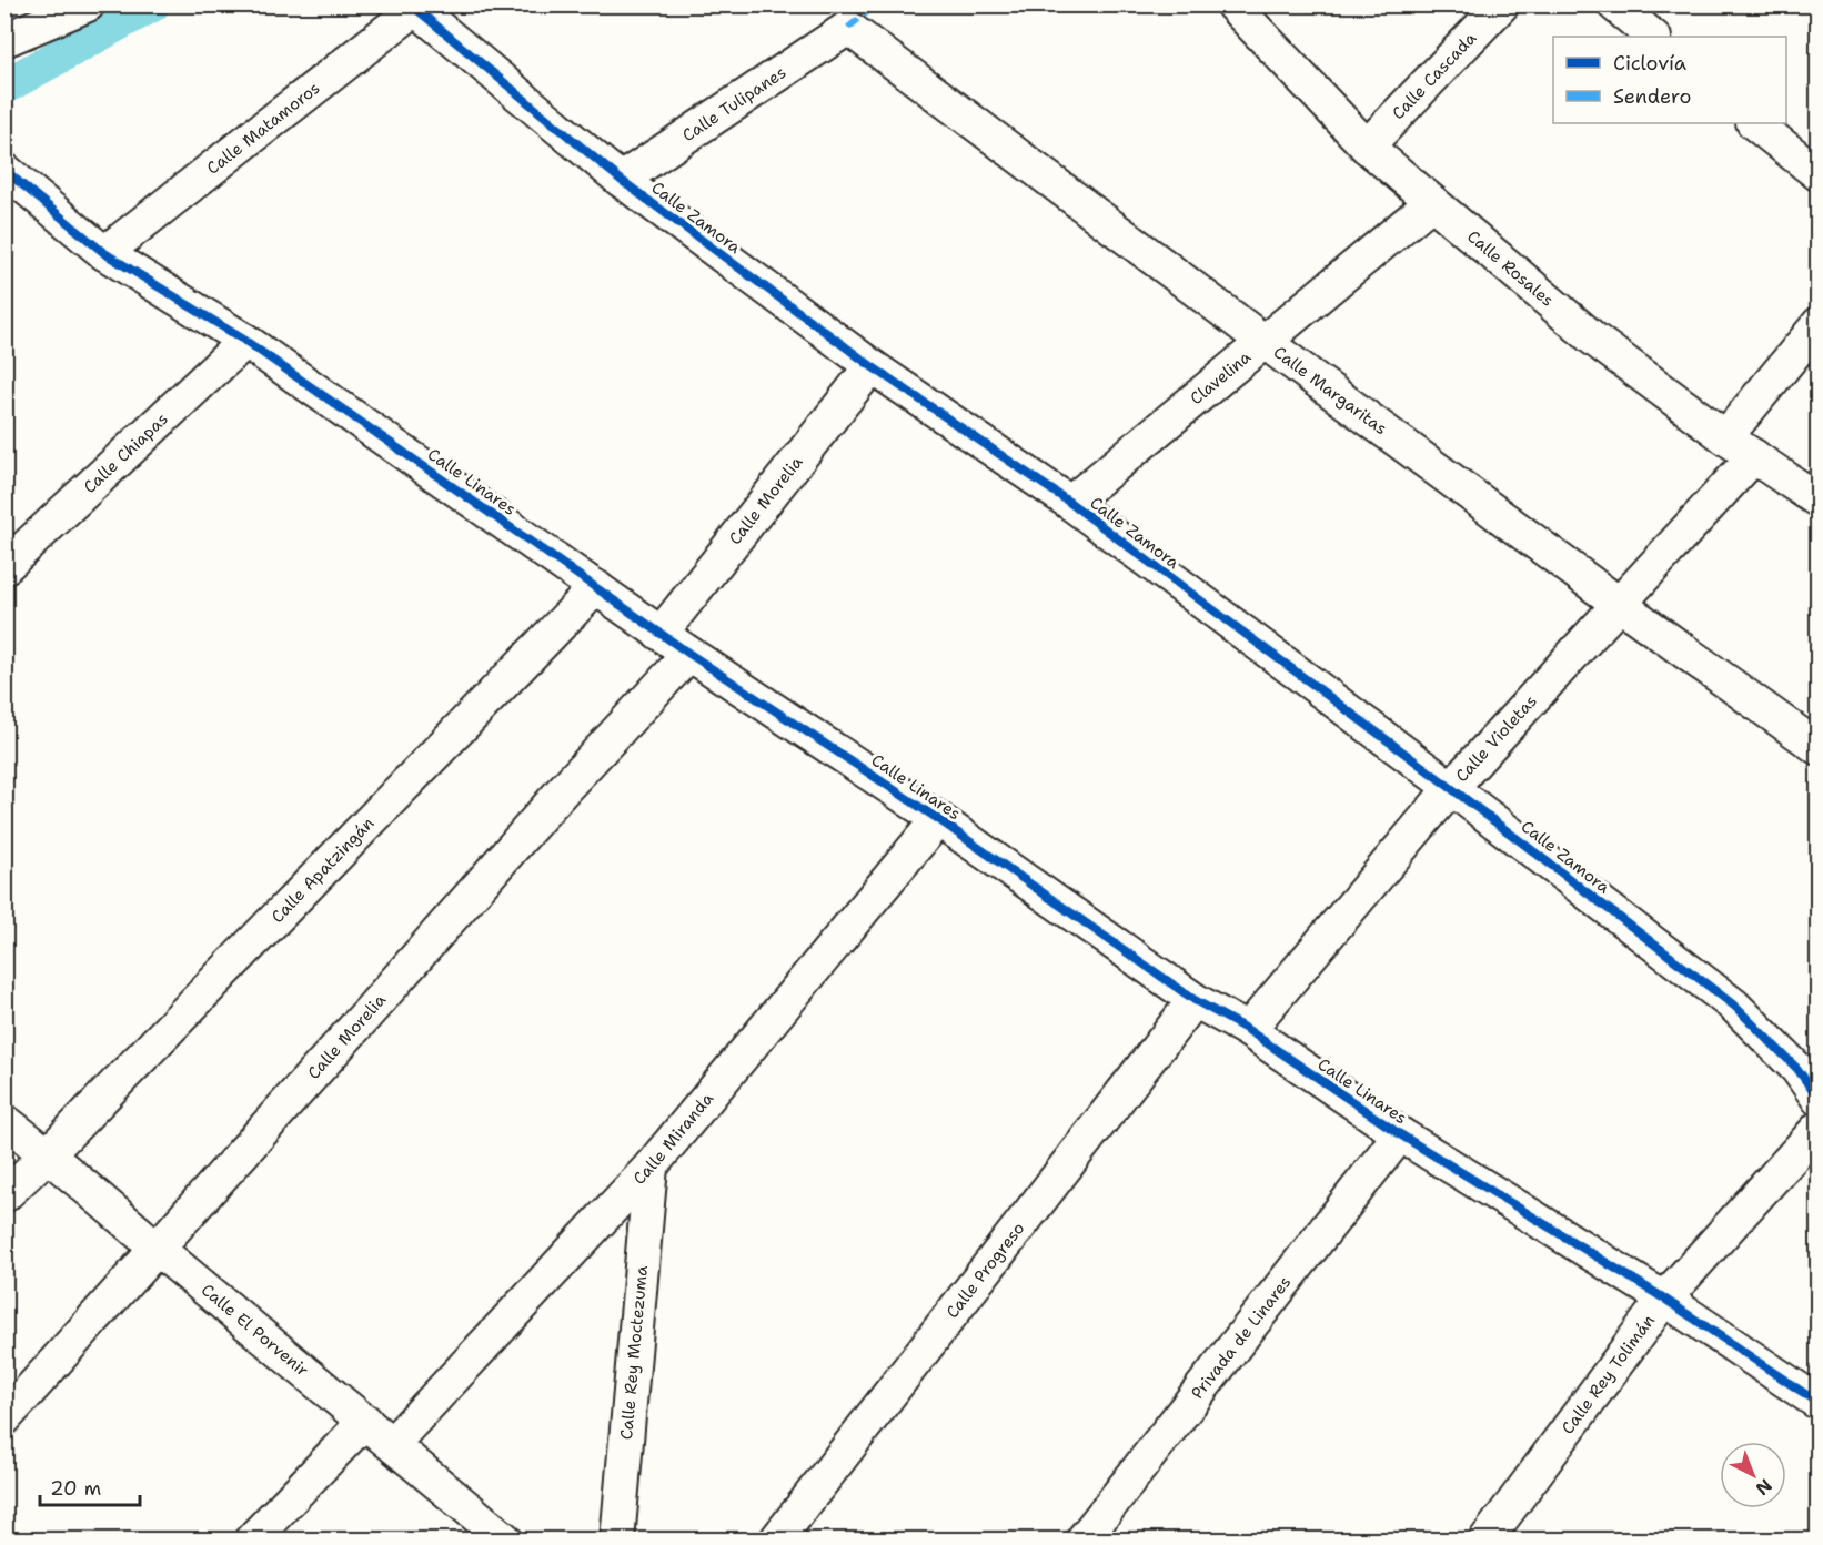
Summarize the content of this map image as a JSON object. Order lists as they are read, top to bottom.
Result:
{
  "streets": {
    "street": [
      "Calle Cascada",
      "Calle Tulipanes",
      "Calle Matamoros",
      "Calle Zamora",
      "Calle Rosales",
      "Clavelina",
      "Calle Margaritas",
      "Calle Chiapas",
      "Calle Linares",
      "Calle Morelia",
      "Calle Violetas",
      "Calle Apatzingán",
      "Calle Miranda",
      "Calle Progreso",
      "Calle El Porvenir",
      "Privada de Linares",
      "Calle Rey Moctezuma",
      "Calle Rey Tolimán"
    ]
  },
  "crossings": [
    ["Calle Cascada", "Calle Rosales"],
    ["Calle Tulipanes", "Calle Zamora"],
    ["Calle Tulipanes", "Calle Margaritas"],
    ["Calle Matamoros", "Calle Zamora"],
    ["Calle Matamoros", "Calle Linares"],
    ["Calle Zamora", "Clavelina"],
    ["Calle Zamora", "Calle Morelia"],
    ["Calle Zamora", "Calle Violetas"],
    ["Calle Rosales", "Clavelina"],
    ["Calle Rosales", "Calle Violetas"],
    ["Clavelina", "Calle Margaritas"],
    ["Calle Margaritas", "Calle Violetas"],
    ["Calle Chiapas", "Calle Linares"],
    ["Calle Linares", "Calle Morelia"],
    ["Calle Linares", "Calle Violetas"],
    ["Calle Linares", "Calle Apatzingán"],
    ["Calle Linares", "Calle Miranda"],
    ["Calle Linares", "Calle Progreso"],
    ["Calle Linares", "Privada de Linares"],
    ["Calle Linares", "Calle Rey Tolimán"],
    ["Calle Morelia", "Calle El Porvenir"],
    ["Calle Apatzingán", "Calle El Porvenir"],
    ["Calle Miranda", "Calle El Porvenir"],
    ["Calle Miranda", "Calle Rey Moctezuma"]
  ],
  "legend": ["Ciclovía", "Sendero"],
  "scale_bar": "20 m",
  "north": "bottom right"
}
